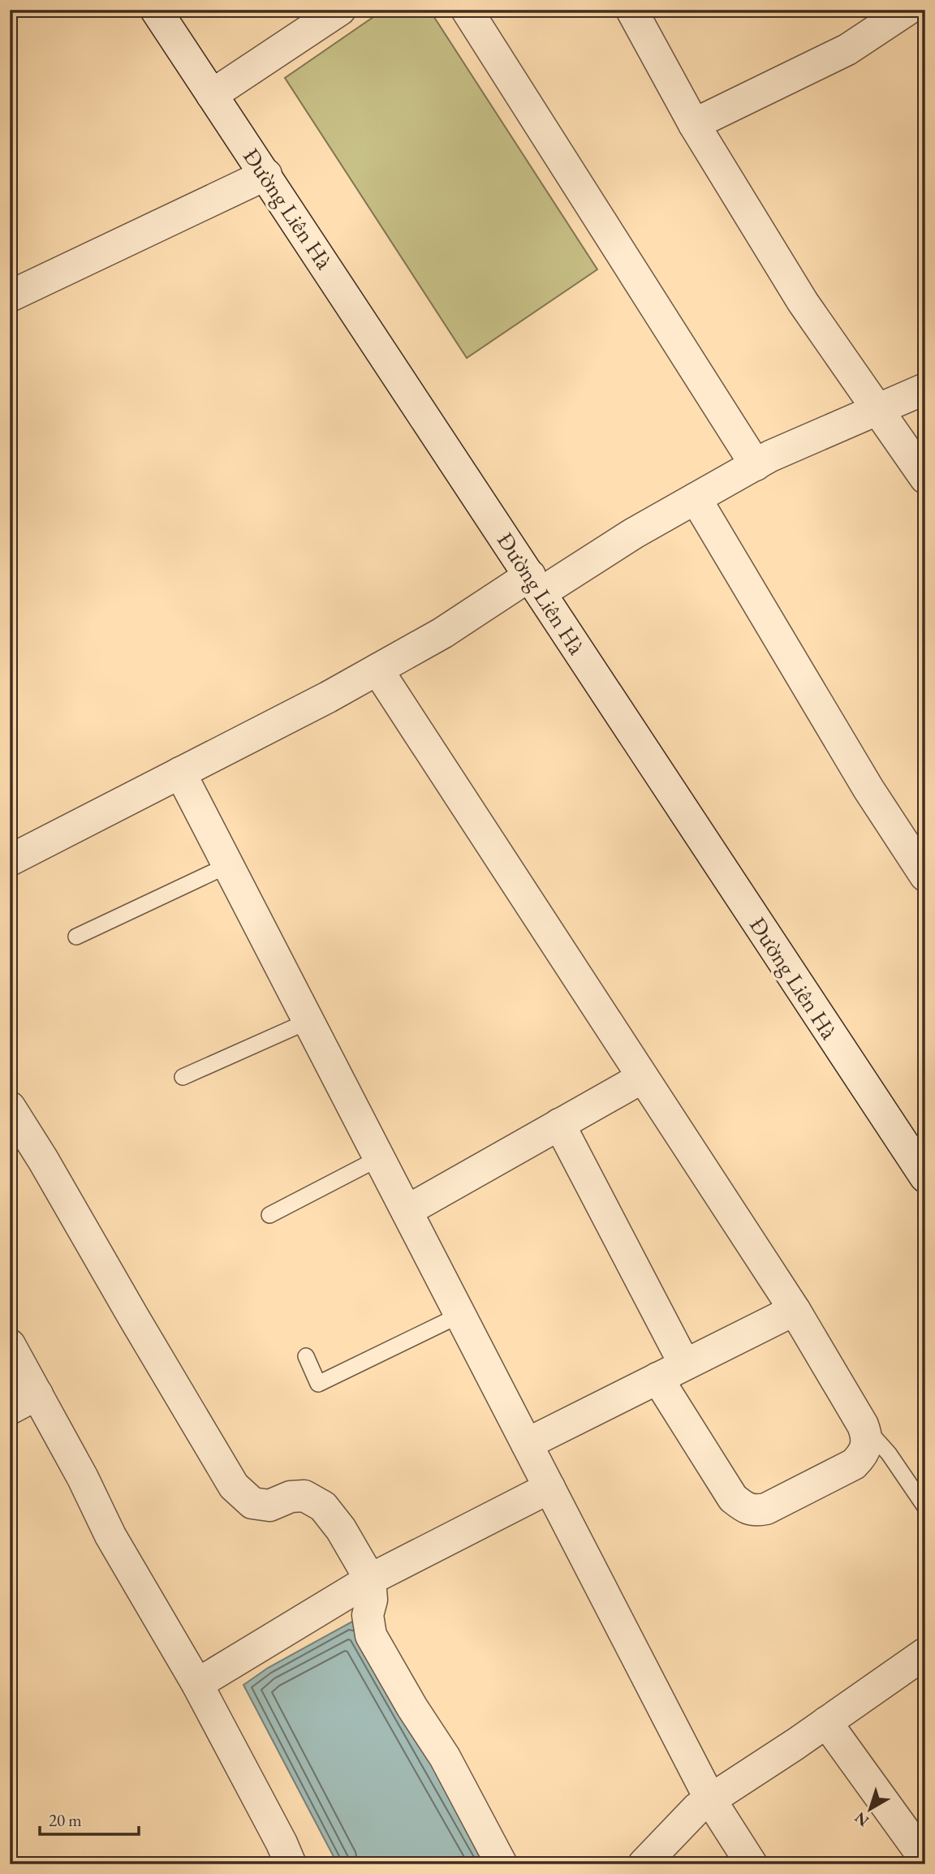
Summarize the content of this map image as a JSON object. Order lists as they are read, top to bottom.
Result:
{
  "streets": {
    "street": ["Đường Liên Hà"]
  },
  "scale_bar": "20 m",
  "north": "bottom left"
}
